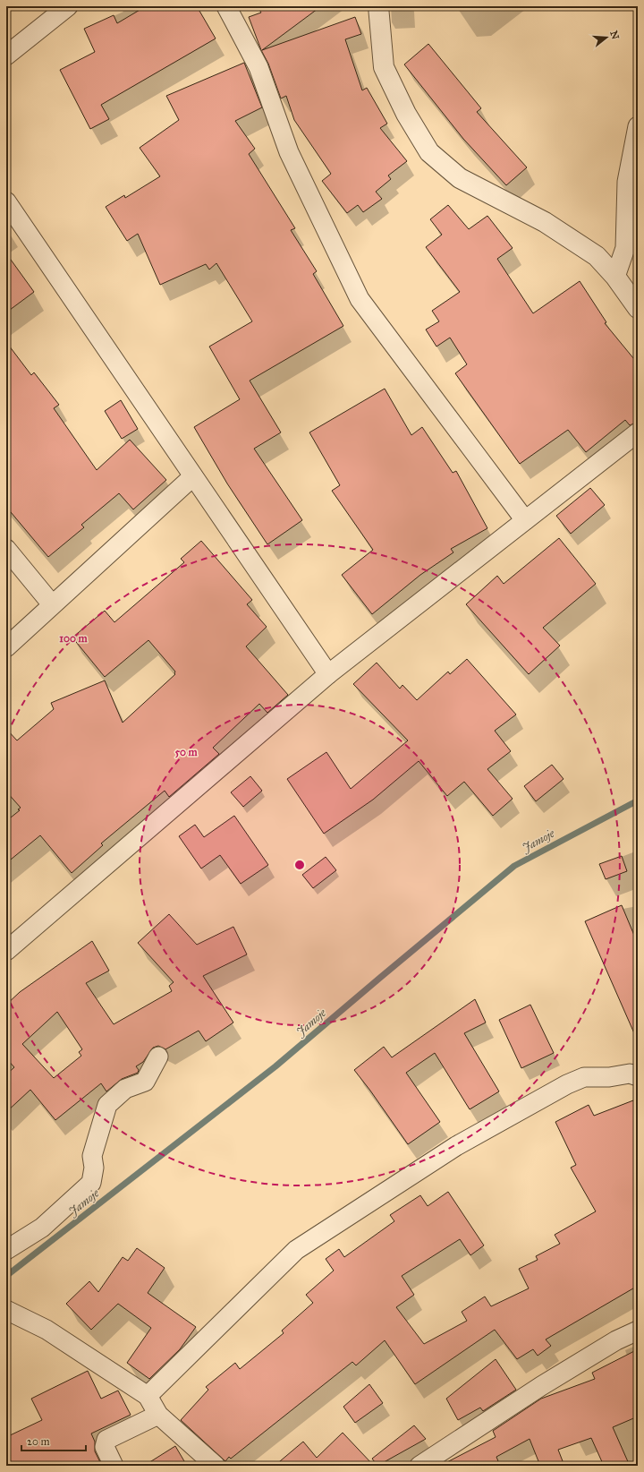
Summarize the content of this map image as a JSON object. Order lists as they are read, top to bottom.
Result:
{
  "water": ["Jamoje"],
  "scale_bar": "20 m",
  "north": "right",
  "rings": ["100 m", "50 m"]
}
